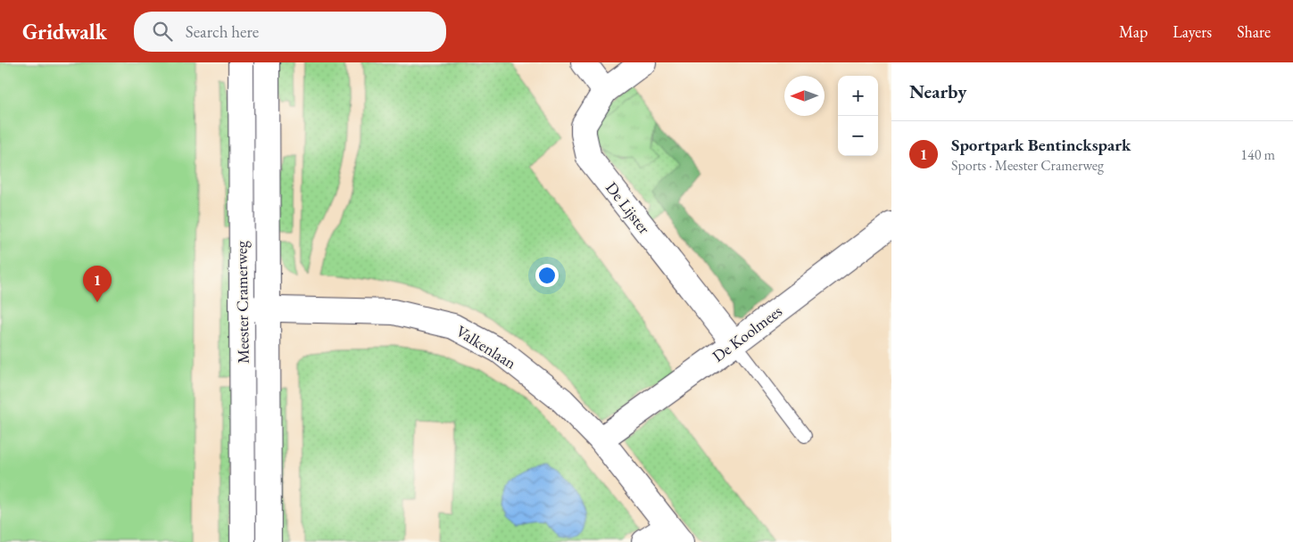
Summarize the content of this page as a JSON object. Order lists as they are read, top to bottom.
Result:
{
  "streets": {
    "street": [
      "De Lijster",
      "Meester Cramerweg",
      "De Koolmees",
      "Valkenlaan"
    ]
  },
  "crossings": [
    ["De Lijster", "De Koolmees"],
    ["Meester Cramerweg", "Valkenlaan"],
    ["De Koolmees", "Valkenlaan"]
  ],
  "north": "left",
  "page": {
    "header": "Gridwalk",
    "search": "Search here",
    "nav": ["Map", "Layers", "Share"],
    "heading": "Nearby",
    "map_buttons": ["+", "−"],
    "list": [
      {
        "mark": "1",
        "name": "Sportpark Bentinckspark",
        "note": "Sports · Meester Cramerweg",
        "value": "140 m"
      }
    ],
    "pins": "1"
  }
}
